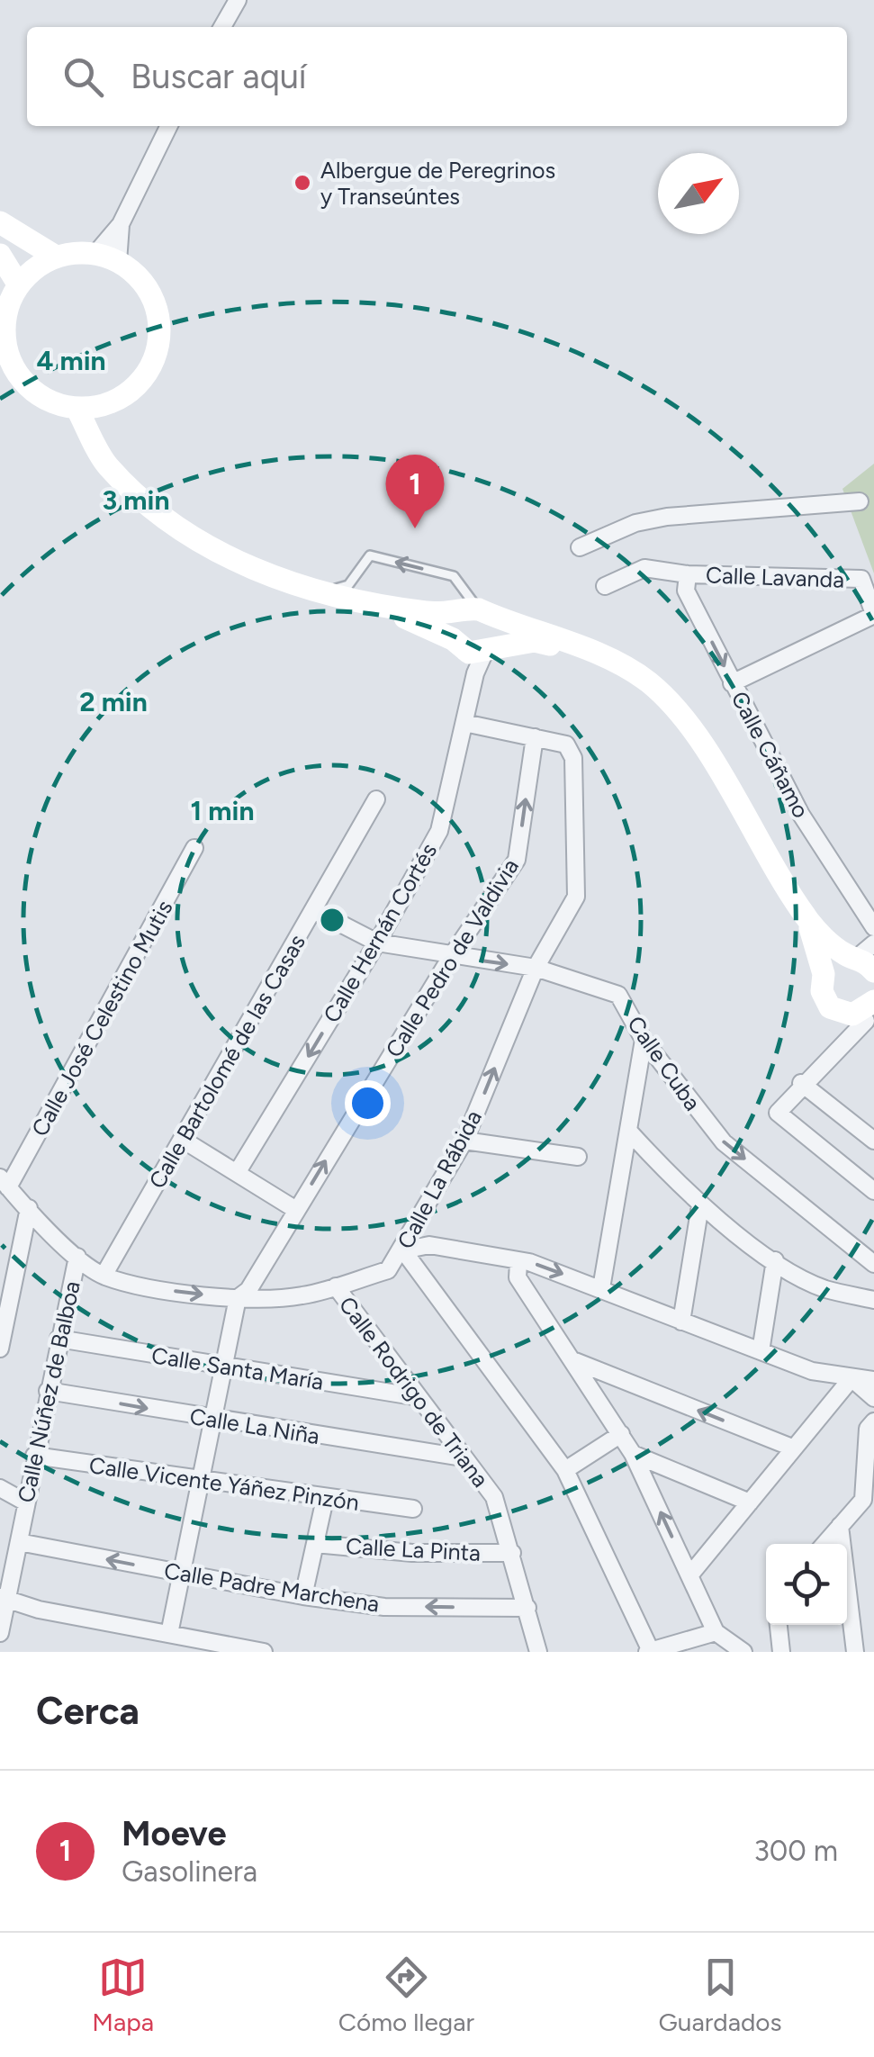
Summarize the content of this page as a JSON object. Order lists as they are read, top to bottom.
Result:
{
  "streets": {
    "street": [
      "Calle Lavanda",
      "Calle Cáñamo",
      "Calle Hernán Cortés",
      "Calle Pedro de Valdivia",
      "Calle José Celestino Mutis",
      "Calle Bartolomé de las Casas",
      "Calle Cuba",
      "Calle La Rábida",
      "Calle Santa María",
      "Calle Núñez de Balboa",
      "Calle Rodrigo de Triana",
      "Calle La Niña",
      "Calle Vicente Yáñez Pinzón",
      "Calle La Pinta",
      "Calle Padre Marchena"
    ]
  },
  "crossings": [
    ["Calle Lavanda", "Calle Cáñamo"],
    ["Calle Hernán Cortés", "Calle Cuba"],
    ["Calle Hernán Cortés", "Calle La Rábida"],
    ["Calle Pedro de Valdivia", "Calle Cuba"],
    ["Calle Pedro de Valdivia", "Calle La Rábida"],
    ["Calle Bartolomé de las Casas", "Calle Cuba"],
    ["Calle Bartolomé de las Casas", "Calle La Rábida"],
    ["Calle Cuba", "Calle La Rábida"],
    ["Calle La Rábida", "Calle Rodrigo de Triana"],
    ["Calle Santa María", "Calle Núñez de Balboa"],
    ["Calle Santa María", "Calle Rodrigo de Triana"],
    ["Calle Núñez de Balboa", "Calle La Niña"],
    ["Calle Núñez de Balboa", "Calle Vicente Yáñez Pinzón"],
    ["Calle Núñez de Balboa", "Calle Padre Marchena"],
    ["Calle Rodrigo de Triana", "Calle La Niña"],
    ["Calle Rodrigo de Triana", "Calle La Pinta"],
    ["Calle Rodrigo de Triana", "Calle Padre Marchena"]
  ],
  "one_way": ["Calle Hernán Cortés", "Calle Pedro de Valdivia", "Calle La Niña"],
  "places": ["Albergue de Peregrinos y Transeúntes"],
  "north": "top right",
  "page": {
    "search": "Buscar aquí",
    "pins": "1",
    "heading": "Cerca",
    "list": [
      {
        "mark": "1",
        "name": "Moeve",
        "note": "Gasolinera",
        "value": "300 m"
      }
    ],
    "nav": ["Mapa", "Cómo llegar", "Guardados"]
  },
  "rings": [
    "4 min",
    "3 min",
    "2 min",
    "1 min"
  ]
}
